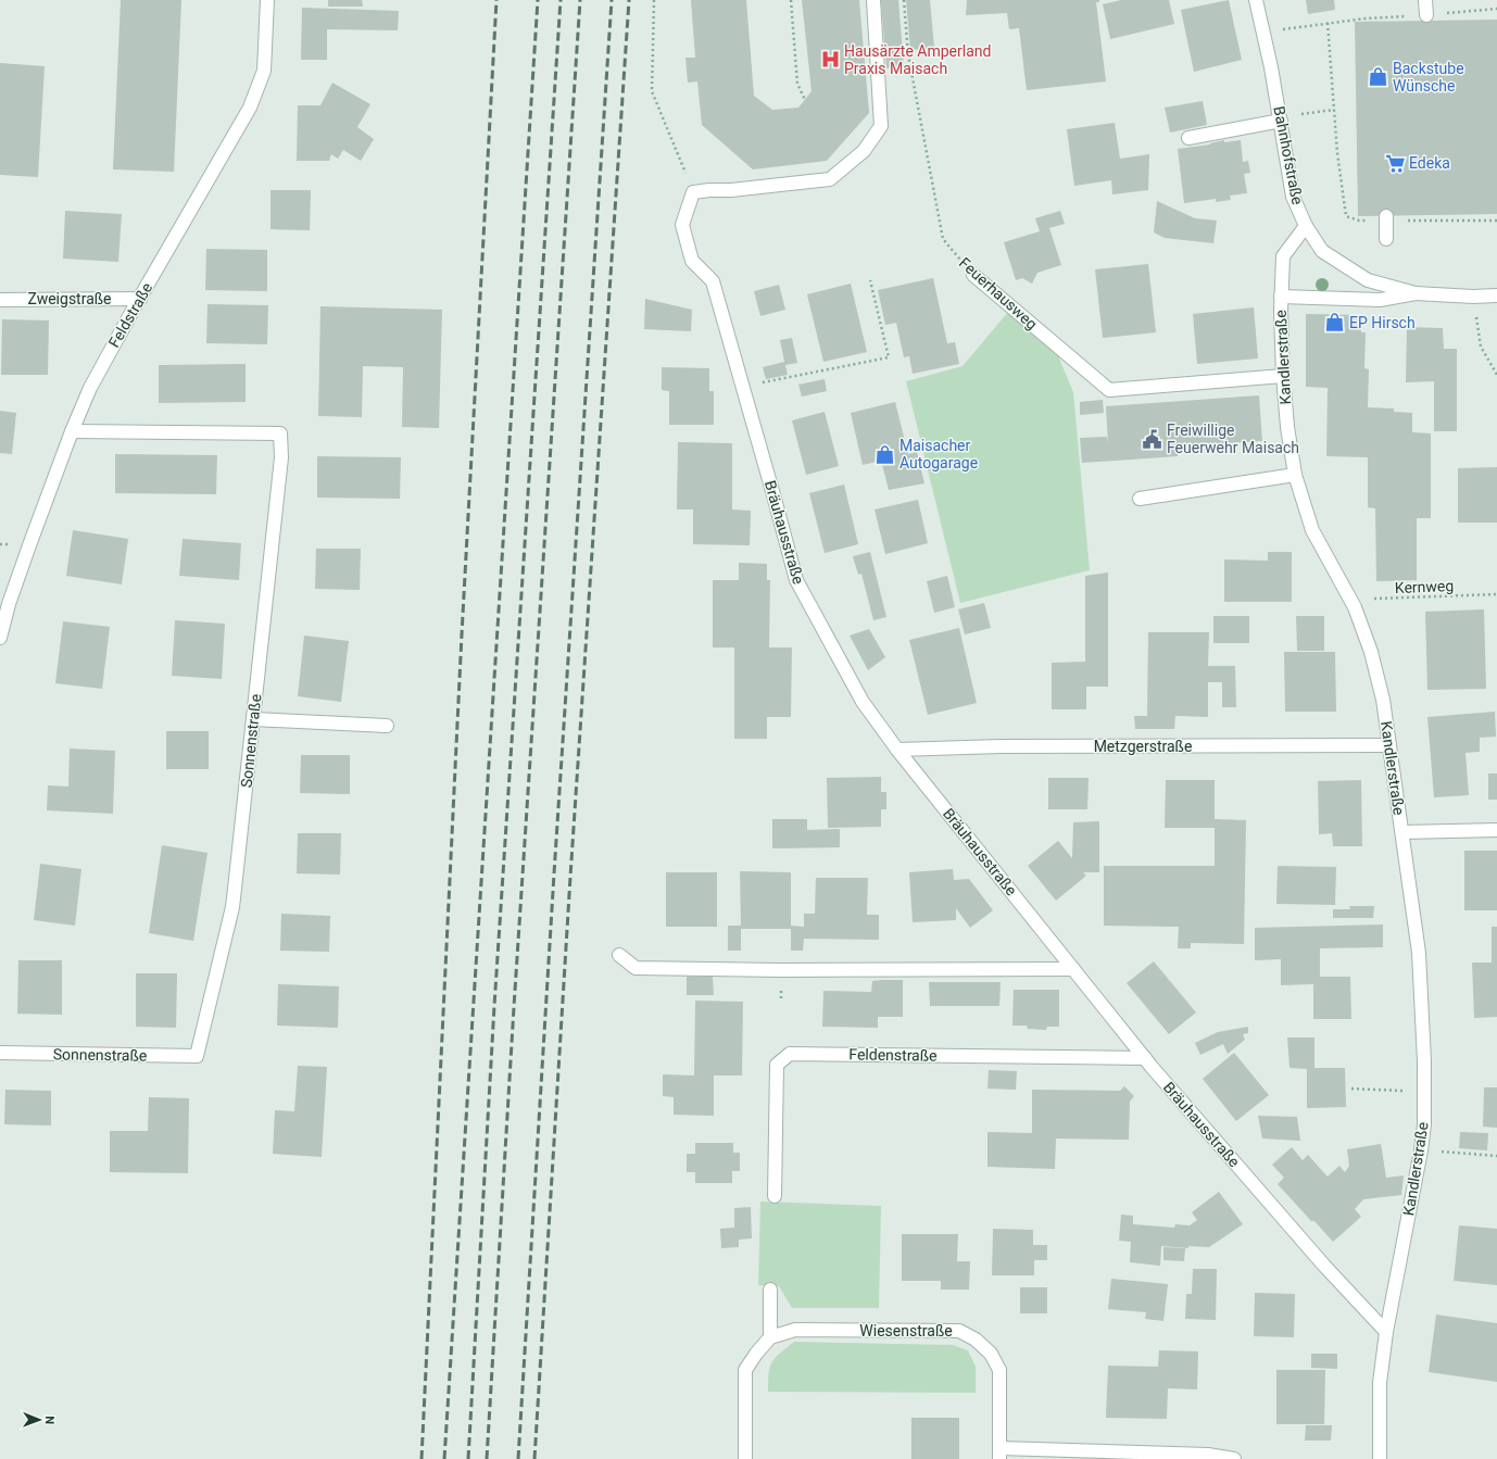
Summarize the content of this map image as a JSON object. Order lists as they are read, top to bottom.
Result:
{
  "streets": {
    "street": [
      "Bahnhofstraße",
      "Feuerhausweg",
      "Zweigstraße",
      "Feldstraße",
      "Kandlerstraße",
      "Bräuhausstraße",
      "Sonnenstraße",
      "Metzgerstraße",
      "Feldenstraße",
      "Wiesenstraße"
    ],
    "path": ["Kernweg"]
  },
  "crossings": [
    ["Bahnhofstraße", "Kandlerstraße"],
    ["Feuerhausweg", "Kandlerstraße"],
    ["Zweigstraße", "Feldstraße"],
    ["Feldstraße", "Sonnenstraße"],
    ["Kandlerstraße", "Bräuhausstraße"],
    ["Kandlerstraße", "Kernweg"],
    ["Kandlerstraße", "Metzgerstraße"],
    ["Bräuhausstraße", "Metzgerstraße"],
    ["Bräuhausstraße", "Feldenstraße"]
  ],
  "places": {
    "hospital": ["Hausärzte Amperland Praxis Maisach"],
    "shop": ["Backstube Wünsche", "EP Hirsch", "Maisacher Autogarage"],
    "supermarket": ["Edeka"],
    "public building": ["Freiwillige Feuerwehr Maisach"]
  },
  "north": "right"
}
